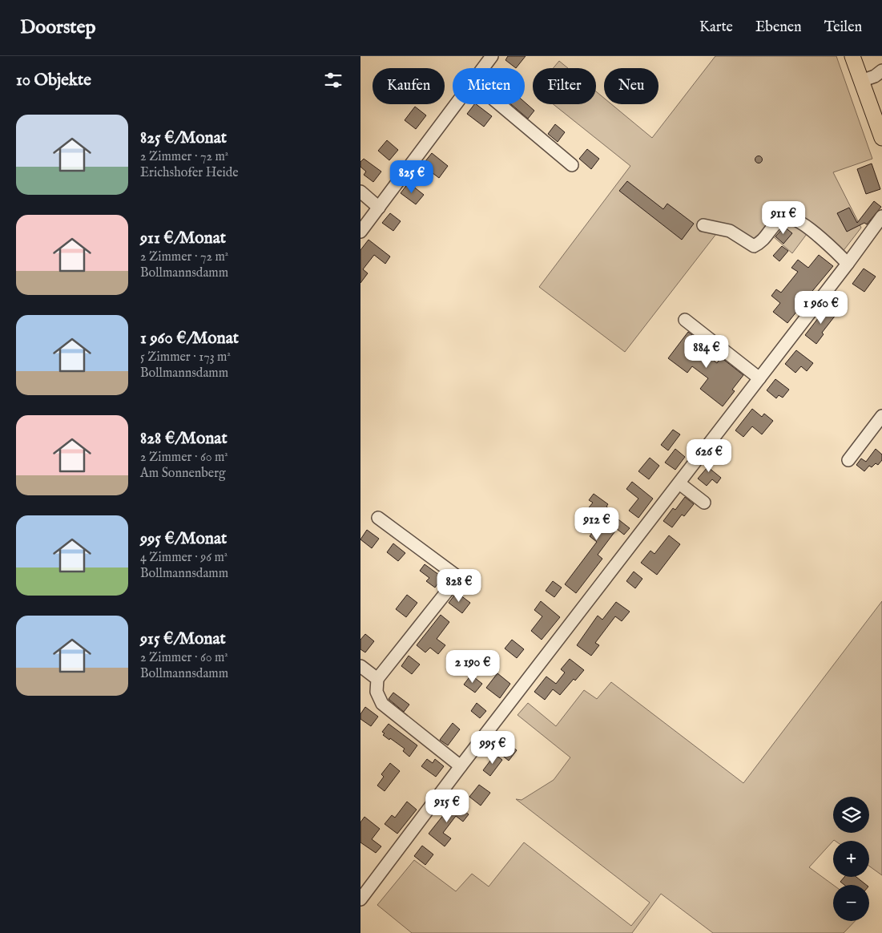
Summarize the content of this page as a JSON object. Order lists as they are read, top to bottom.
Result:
{
  "page": {
    "header": "Doorstep",
    "nav": ["Karte", "Ebenen", "Teilen"],
    "heading": "10 Objekte",
    "chip": [
      "Kaufen",
      "Mieten",
      "Filter",
      "Neu"
    ],
    "list": [
      {
        "name": "825 €/Monat",
        "note": "2 Zimmer · 72 m² · Erichshofer Heide"
      },
      {
        "name": "911 €/Monat",
        "note": "2 Zimmer · 72 m² · Bollmannsdamm"
      },
      {
        "name": "1 960 €/Monat",
        "note": "5 Zimmer · 173 m² · Bollmannsdamm"
      },
      {
        "name": "828 €/Monat",
        "note": "2 Zimmer · 60 m² · Am Sonnenberg"
      },
      {
        "name": "995 €/Monat",
        "note": "4 Zimmer · 96 m² · Bollmannsdamm"
      },
      {
        "name": "915 €/Monat",
        "note": "2 Zimmer · 60 m² · Bollmannsdamm"
      }
    ],
    "price": [
      "825 €",
      "911 €",
      "1 960 €",
      "884 €",
      "626 €",
      "912 €",
      "828 €",
      "2 190 €",
      "995 €",
      "915 €"
    ],
    "map_buttons": ["+", "−"]
  }
}
